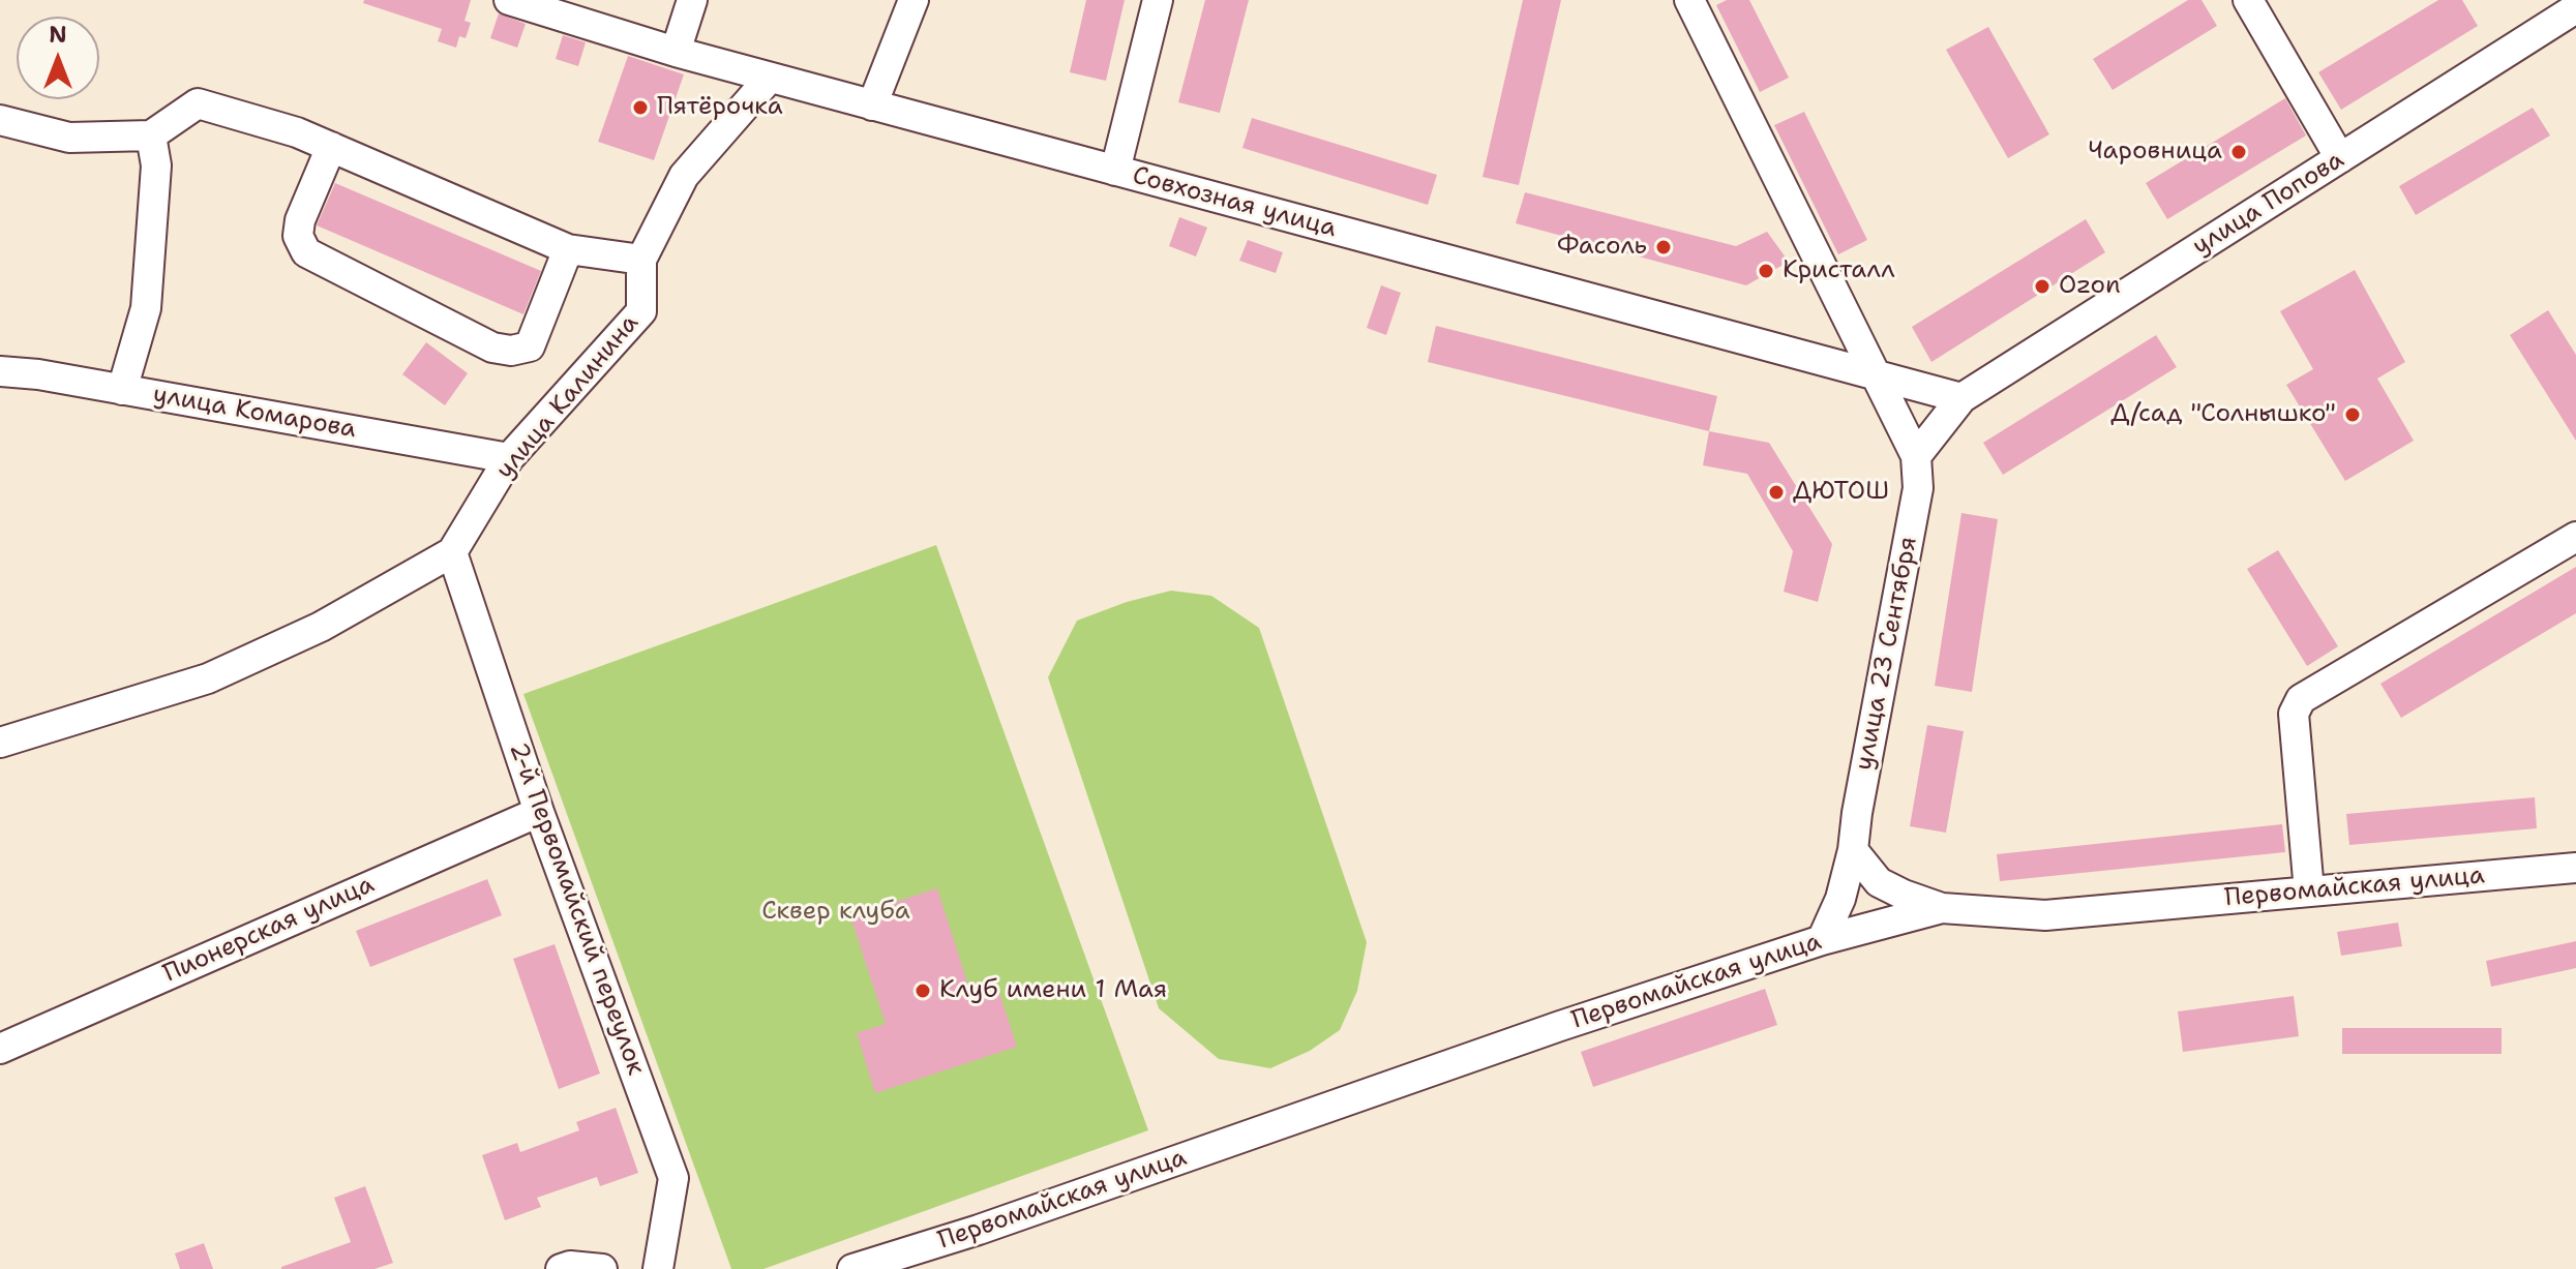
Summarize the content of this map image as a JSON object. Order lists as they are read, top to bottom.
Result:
{
  "streets": {
    "street": [
      "Совхозная улица",
      "улица Попова",
      "улица Калинина",
      "улица Комарова",
      "улица 23 Сентября",
      "Первомайская улица",
      "2-й Первомайский переулок",
      "Пионерская улица"
    ]
  },
  "crossings": [
    ["Совхозная улица", "улица Попова"],
    ["Совхозная улица", "улица Калинина"],
    ["Совхозная улица", "улица 23 Сентября"],
    ["улица Калинина", "улица Комарова"],
    ["улица Калинина", "2-й Первомайский переулок"],
    ["улица 23 Сентября", "Первомайская улица"],
    ["2-й Первомайский переулок", "Пионерская улица"]
  ],
  "parks": ["Сквер клуба"],
  "places": [
    "Пятёрочка",
    "Чаровница",
    "Фасоль",
    "Кристалл",
    "Ozon",
    "Д/сад \"Солнышко\"",
    "ДЮТОШ",
    "Клуб имени 1 Мая"
  ],
  "north": "top"
}
